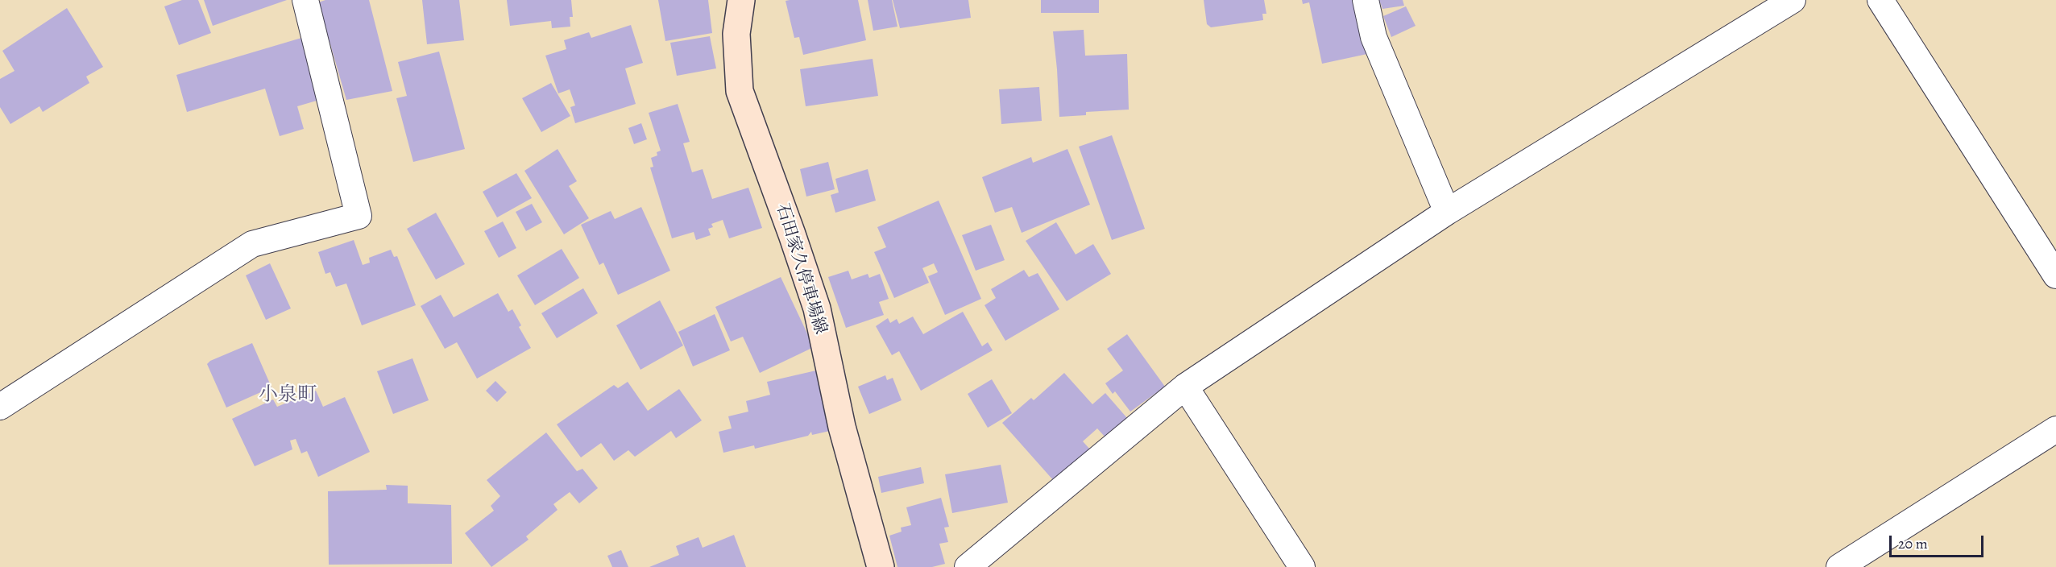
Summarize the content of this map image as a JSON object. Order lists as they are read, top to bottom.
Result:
{
  "streets": {
    "main road": ["石田家久停車場線"]
  },
  "districts": ["小泉町"],
  "scale_bar": "20 m"
}
